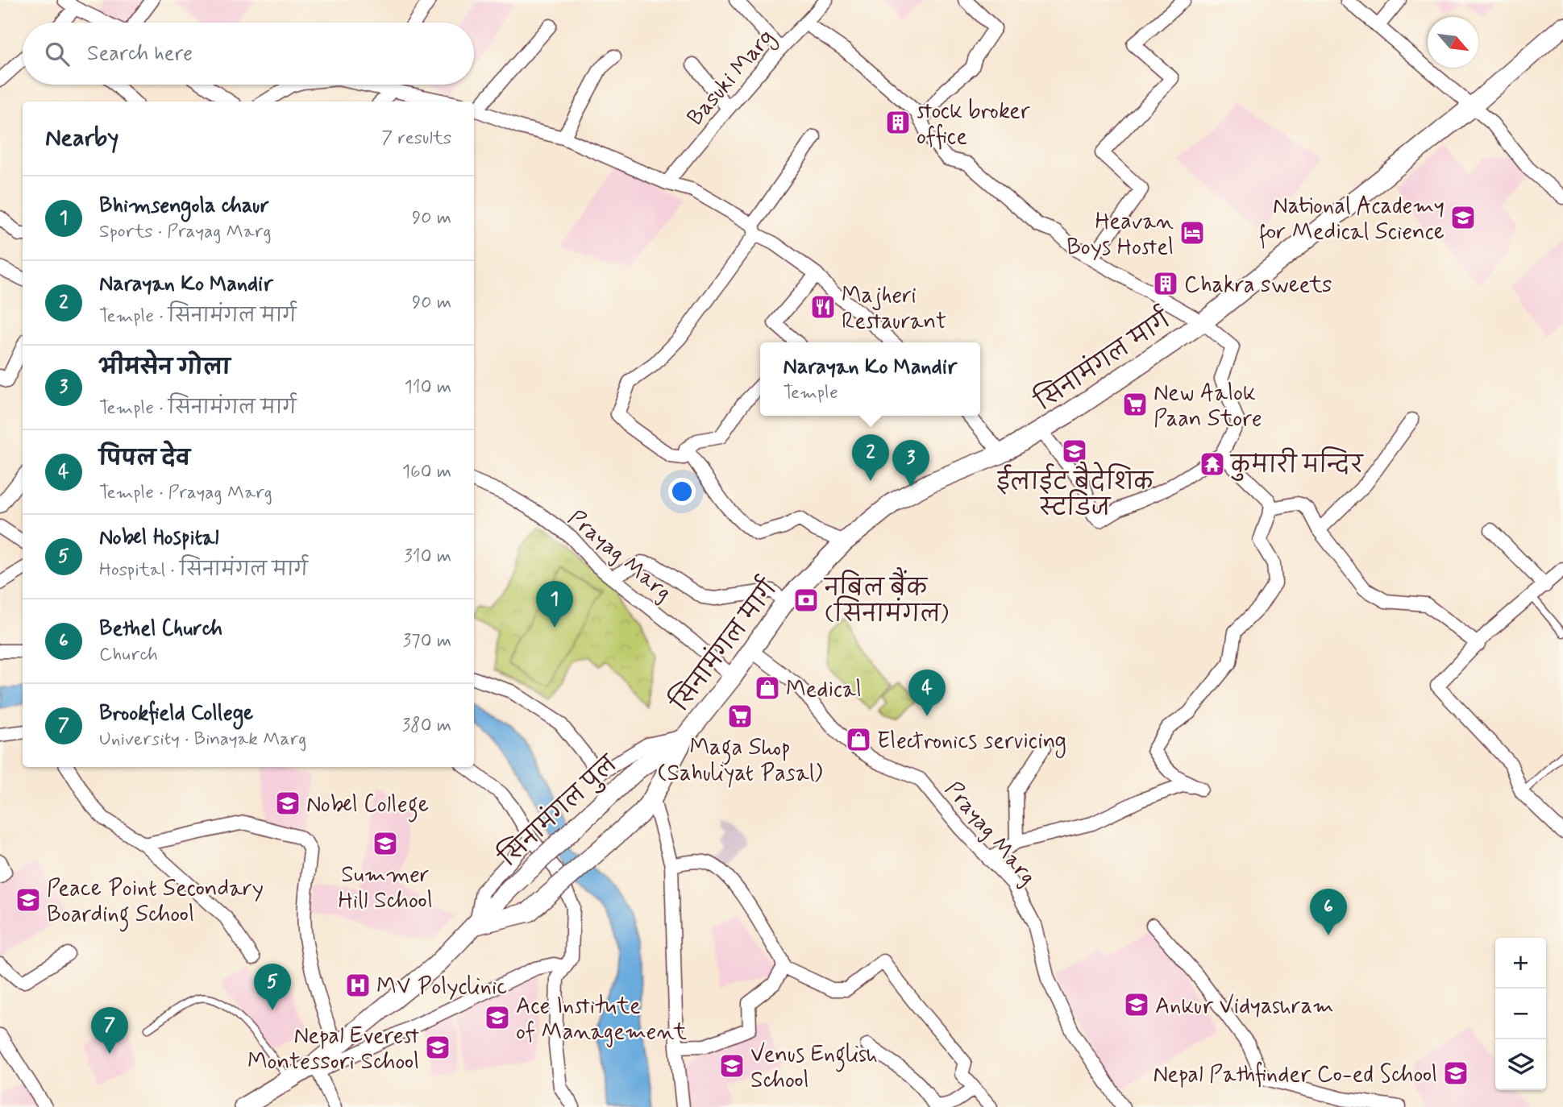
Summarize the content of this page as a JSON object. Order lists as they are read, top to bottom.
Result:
{
  "streets": {
    "main road": ["सिनामंगल मार्ग", "सिनामंगल पुल"],
    "street": ["Basuki Marg", "Prayag Marg"]
  },
  "crossings": [
    ["सिनामंगल मार्ग", "Prayag Marg"],
    ["सिनामंगल मार्ग", "सिनामंगल पुल"]
  ],
  "places": {
    "building": ["stock broker office", "Chakra sweets"],
    "school or university": [
      "National Academy for Medical Science",
      "ईलाईट बैदेशिक स्टडिज",
      "Nobel College",
      "Summer Hill School",
      "Peace Point Secondary Boarding School",
      "Ankur Vidyashram",
      "Ace Institute of Management",
      "Nepal Everest Montessori School",
      "Venus English School",
      "Nepal Pathfinder Co-ed School"
    ],
    "hotel": ["Heavan Boys Hostel"],
    "restaurant": ["Majheri Restaurant"],
    "supermarket": ["New Aalok Paan Store", "Maga Shop (Sahuliyat Pasal)"],
    "temple": ["कुमारी मन्दिर"],
    "bank": ["नबिल बैंक (सिनामंगल)"],
    "shop": ["Medical", "Electronics servicing"],
    "hospital": ["MV Polyclinic"]
  },
  "north": "bottom right",
  "page": {
    "search": "Search here",
    "heading": ["Nearby", "7 results"],
    "list": [
      {
        "mark": "1",
        "name": "Bhimsengola chaur",
        "note": "Sports · Prayag Marg",
        "value": "90 m"
      },
      {
        "mark": "2",
        "name": "Narayan Ko Mandir",
        "note": "Temple · सिनामंगल मार्ग",
        "value": "90 m"
      },
      {
        "mark": "3",
        "name": "भीमसेन गोला",
        "note": "Temple · सिनामंगल मार्ग",
        "value": "110 m"
      },
      {
        "mark": "4",
        "name": "पिपल देव",
        "note": "Temple · Prayag Marg",
        "value": "160 m"
      },
      {
        "mark": "5",
        "name": "Nobel Hospital",
        "note": "Hospital · सिनामंगल मार्ग",
        "value": "310 m"
      },
      {
        "mark": "6",
        "name": "Bethel Church",
        "note": "Church",
        "value": "370 m"
      },
      {
        "mark": "7",
        "name": "Brookfield College",
        "note": "University · Binayak Marg",
        "value": "380 m"
      }
    ],
    "popup": ["Narayan Ko Mandir", "Temple"],
    "pins": [
      "2",
      "3",
      "1",
      "4",
      "6",
      "5",
      "7"
    ],
    "map_buttons": ["+", "−"]
  }
}
